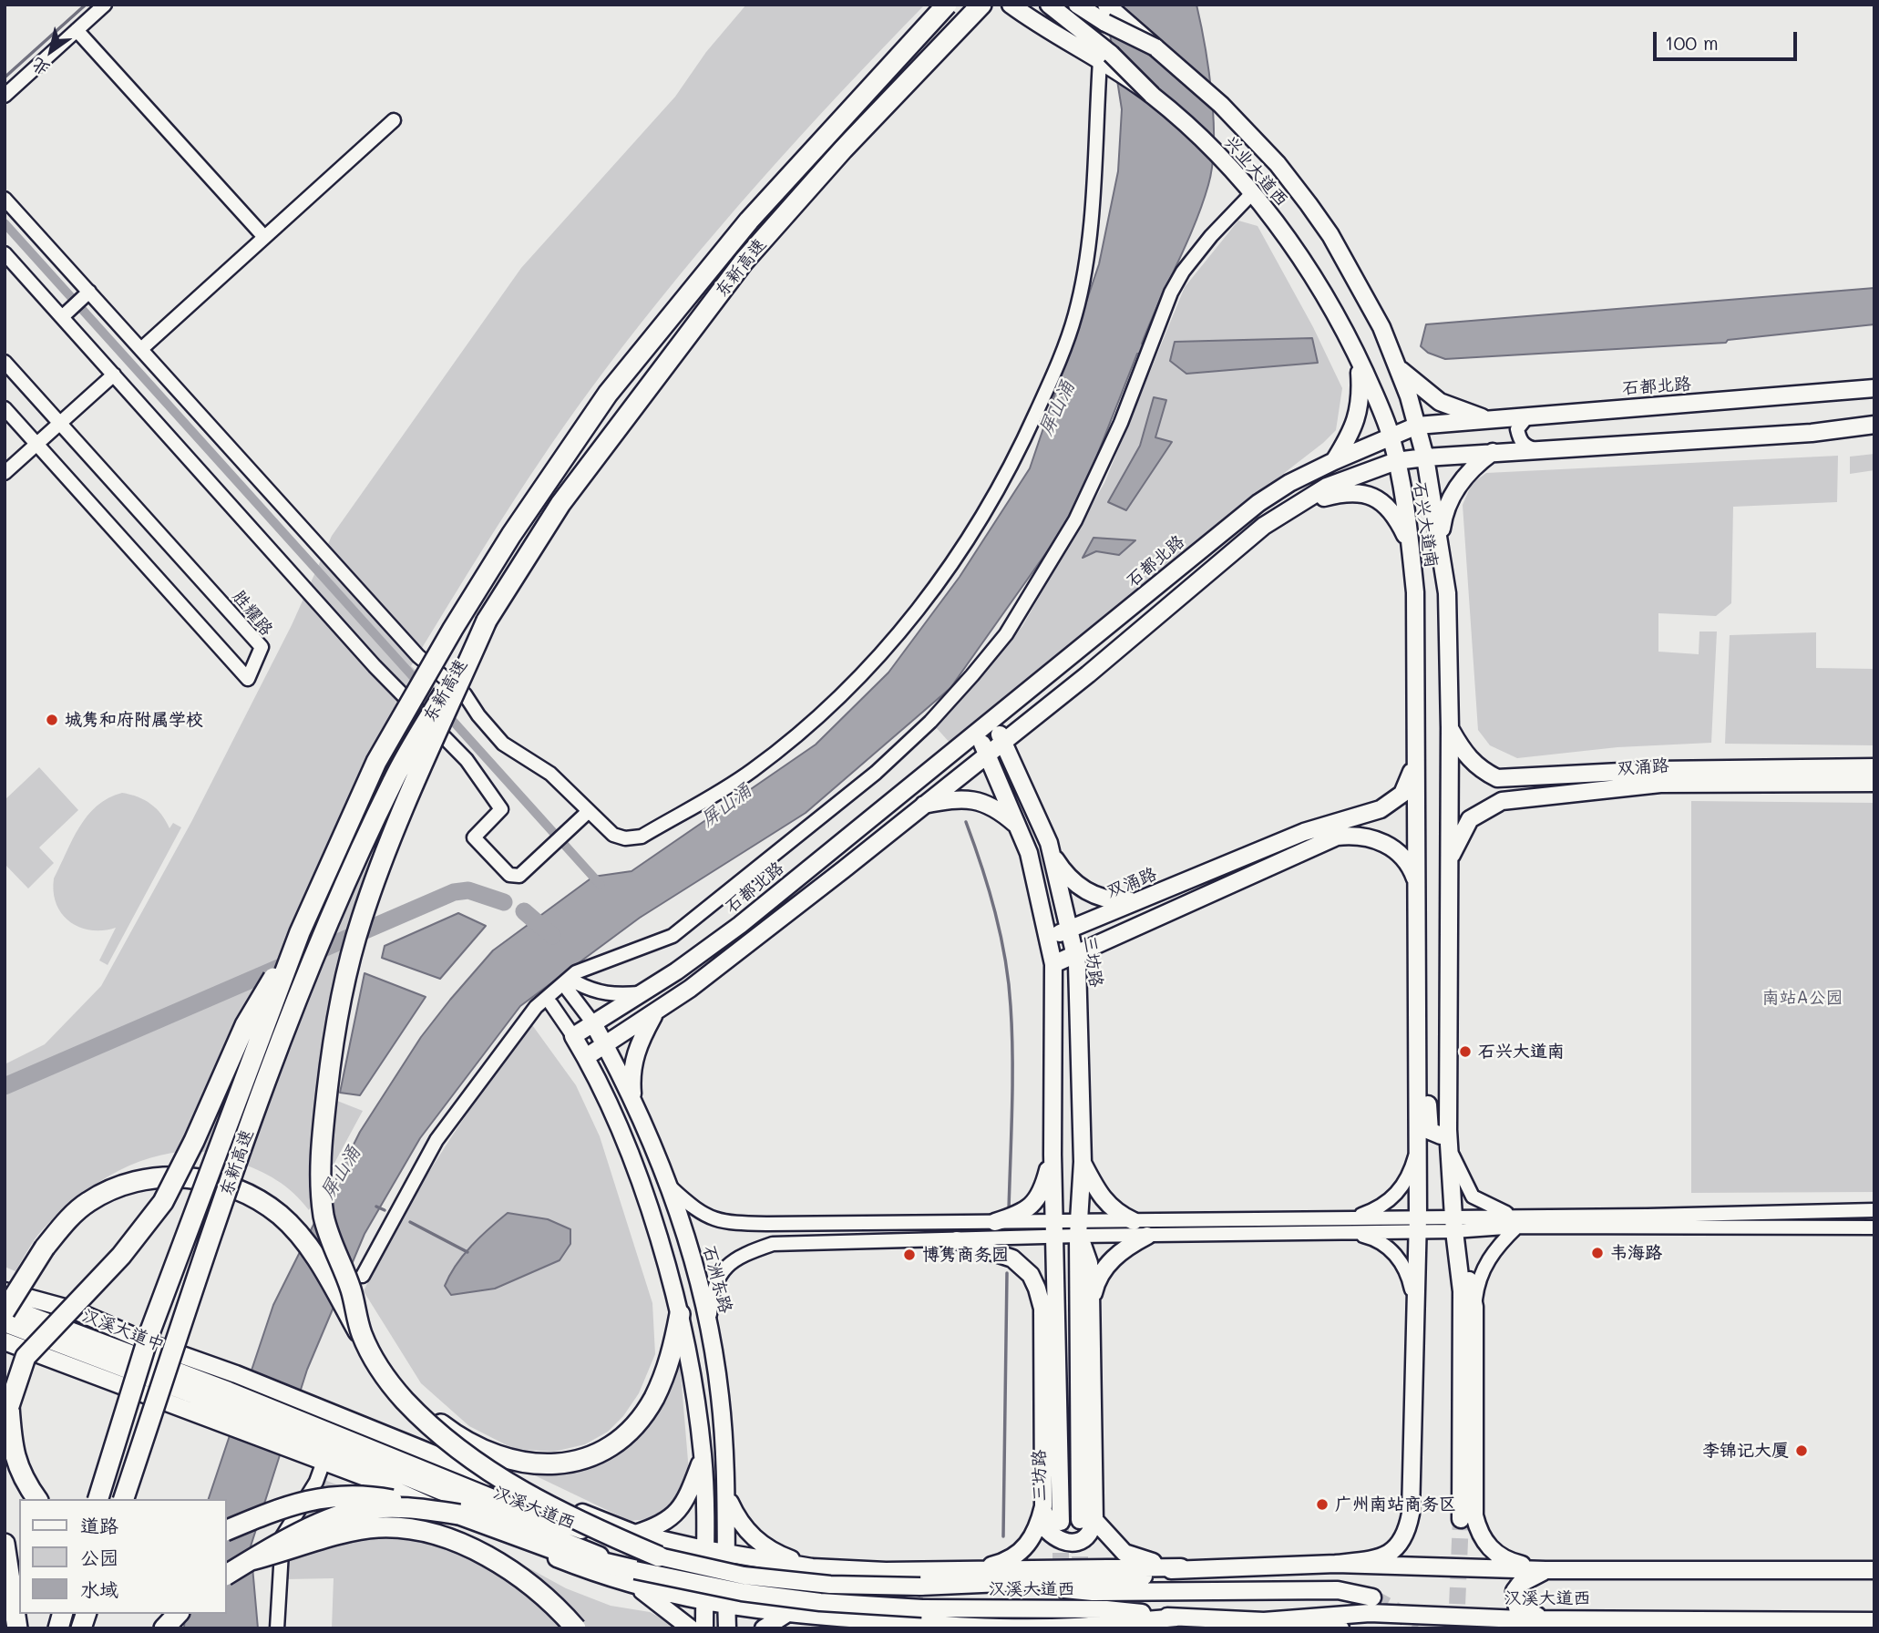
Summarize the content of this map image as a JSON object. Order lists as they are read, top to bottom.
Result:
{
  "streets": {
    "highway": ["东新高速"],
    "main road": [
      "兴业大道西",
      "石都北路",
      "石兴大道南",
      "双涌路",
      "三坊路",
      "石洲东路",
      "汉溪大道中",
      "汉溪大道西"
    ],
    "street": ["胜耀路"]
  },
  "crossings": [
    ["兴业大道西", "石都北路"],
    ["兴业大道西", "石兴大道南"],
    ["石都北路", "石兴大道南"],
    ["石都北路", "三坊路"],
    ["石都北路", "石洲东路"],
    ["石兴大道南", "双涌路"],
    ["石兴大道南", "汉溪大道西"],
    ["双涌路", "三坊路"],
    ["汉溪大道中", "汉溪大道西"]
  ],
  "water": ["屏山涌"],
  "parks": ["南站A公园"],
  "places": [
    "城隽和府附属学校",
    "石兴大道南",
    "韦海路",
    "博隽商务园",
    "李锦记大厦",
    "广州南站商务区"
  ],
  "legend": ["道路", "公园", "水域"],
  "scale_bar": "100 m",
  "north": "bottom left"
}
